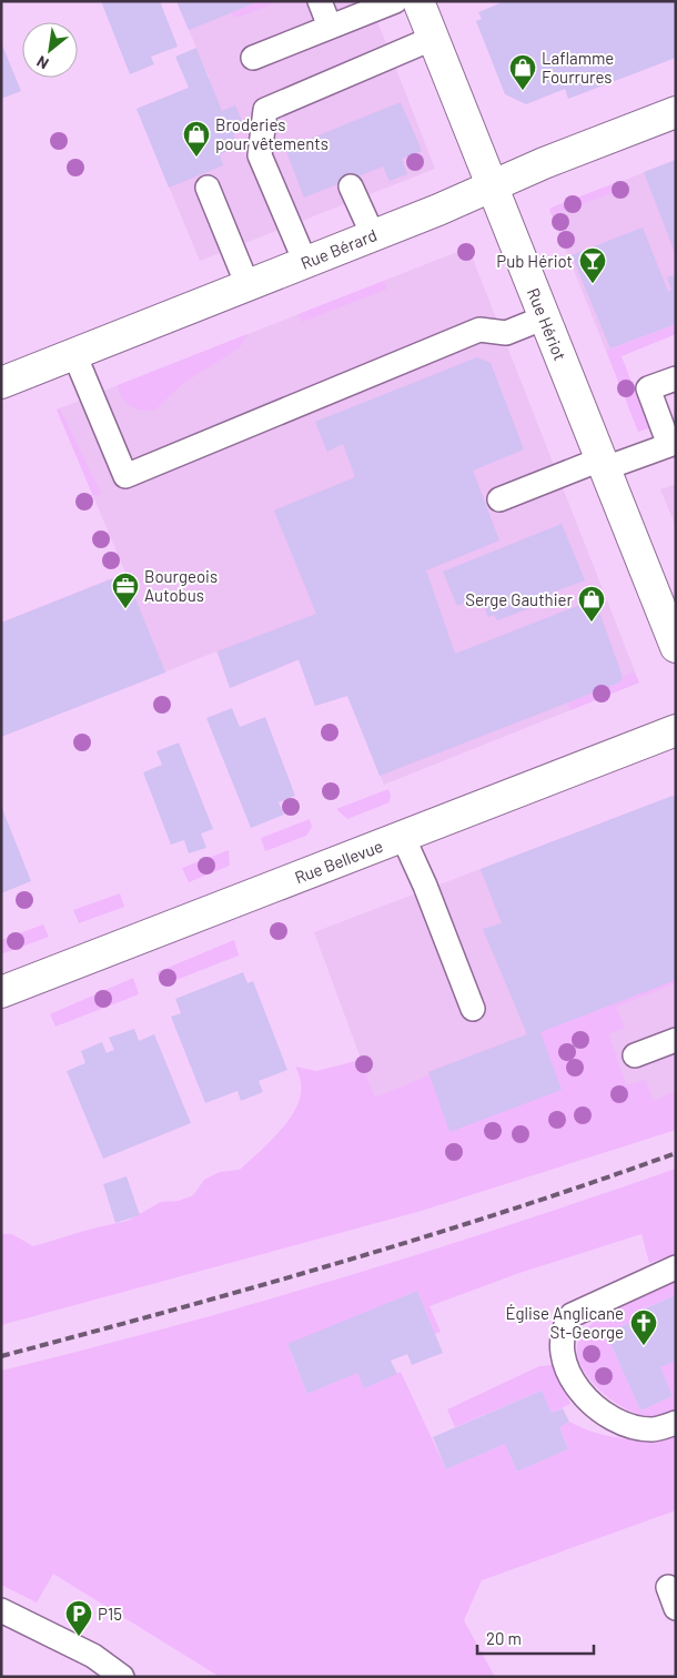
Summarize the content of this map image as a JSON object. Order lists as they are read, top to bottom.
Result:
{
  "streets": {
    "street": ["Rue Bérard", "Rue Hériot", "Rue Bellevue"]
  },
  "crossings": [
    ["Rue Bérard", "Rue Hériot"]
  ],
  "places": {
    "shop": ["Laflamme Fourrures", "Broderies pour vêtements", "Serge Gauthier"],
    "bar": ["Pub Hériot"],
    "office": ["Bourgeois Autobus"],
    "church": ["Église Anglicane St-George"],
    "parking": ["P15"]
  },
  "scale_bar": "20 m",
  "north": "bottom left"
}
